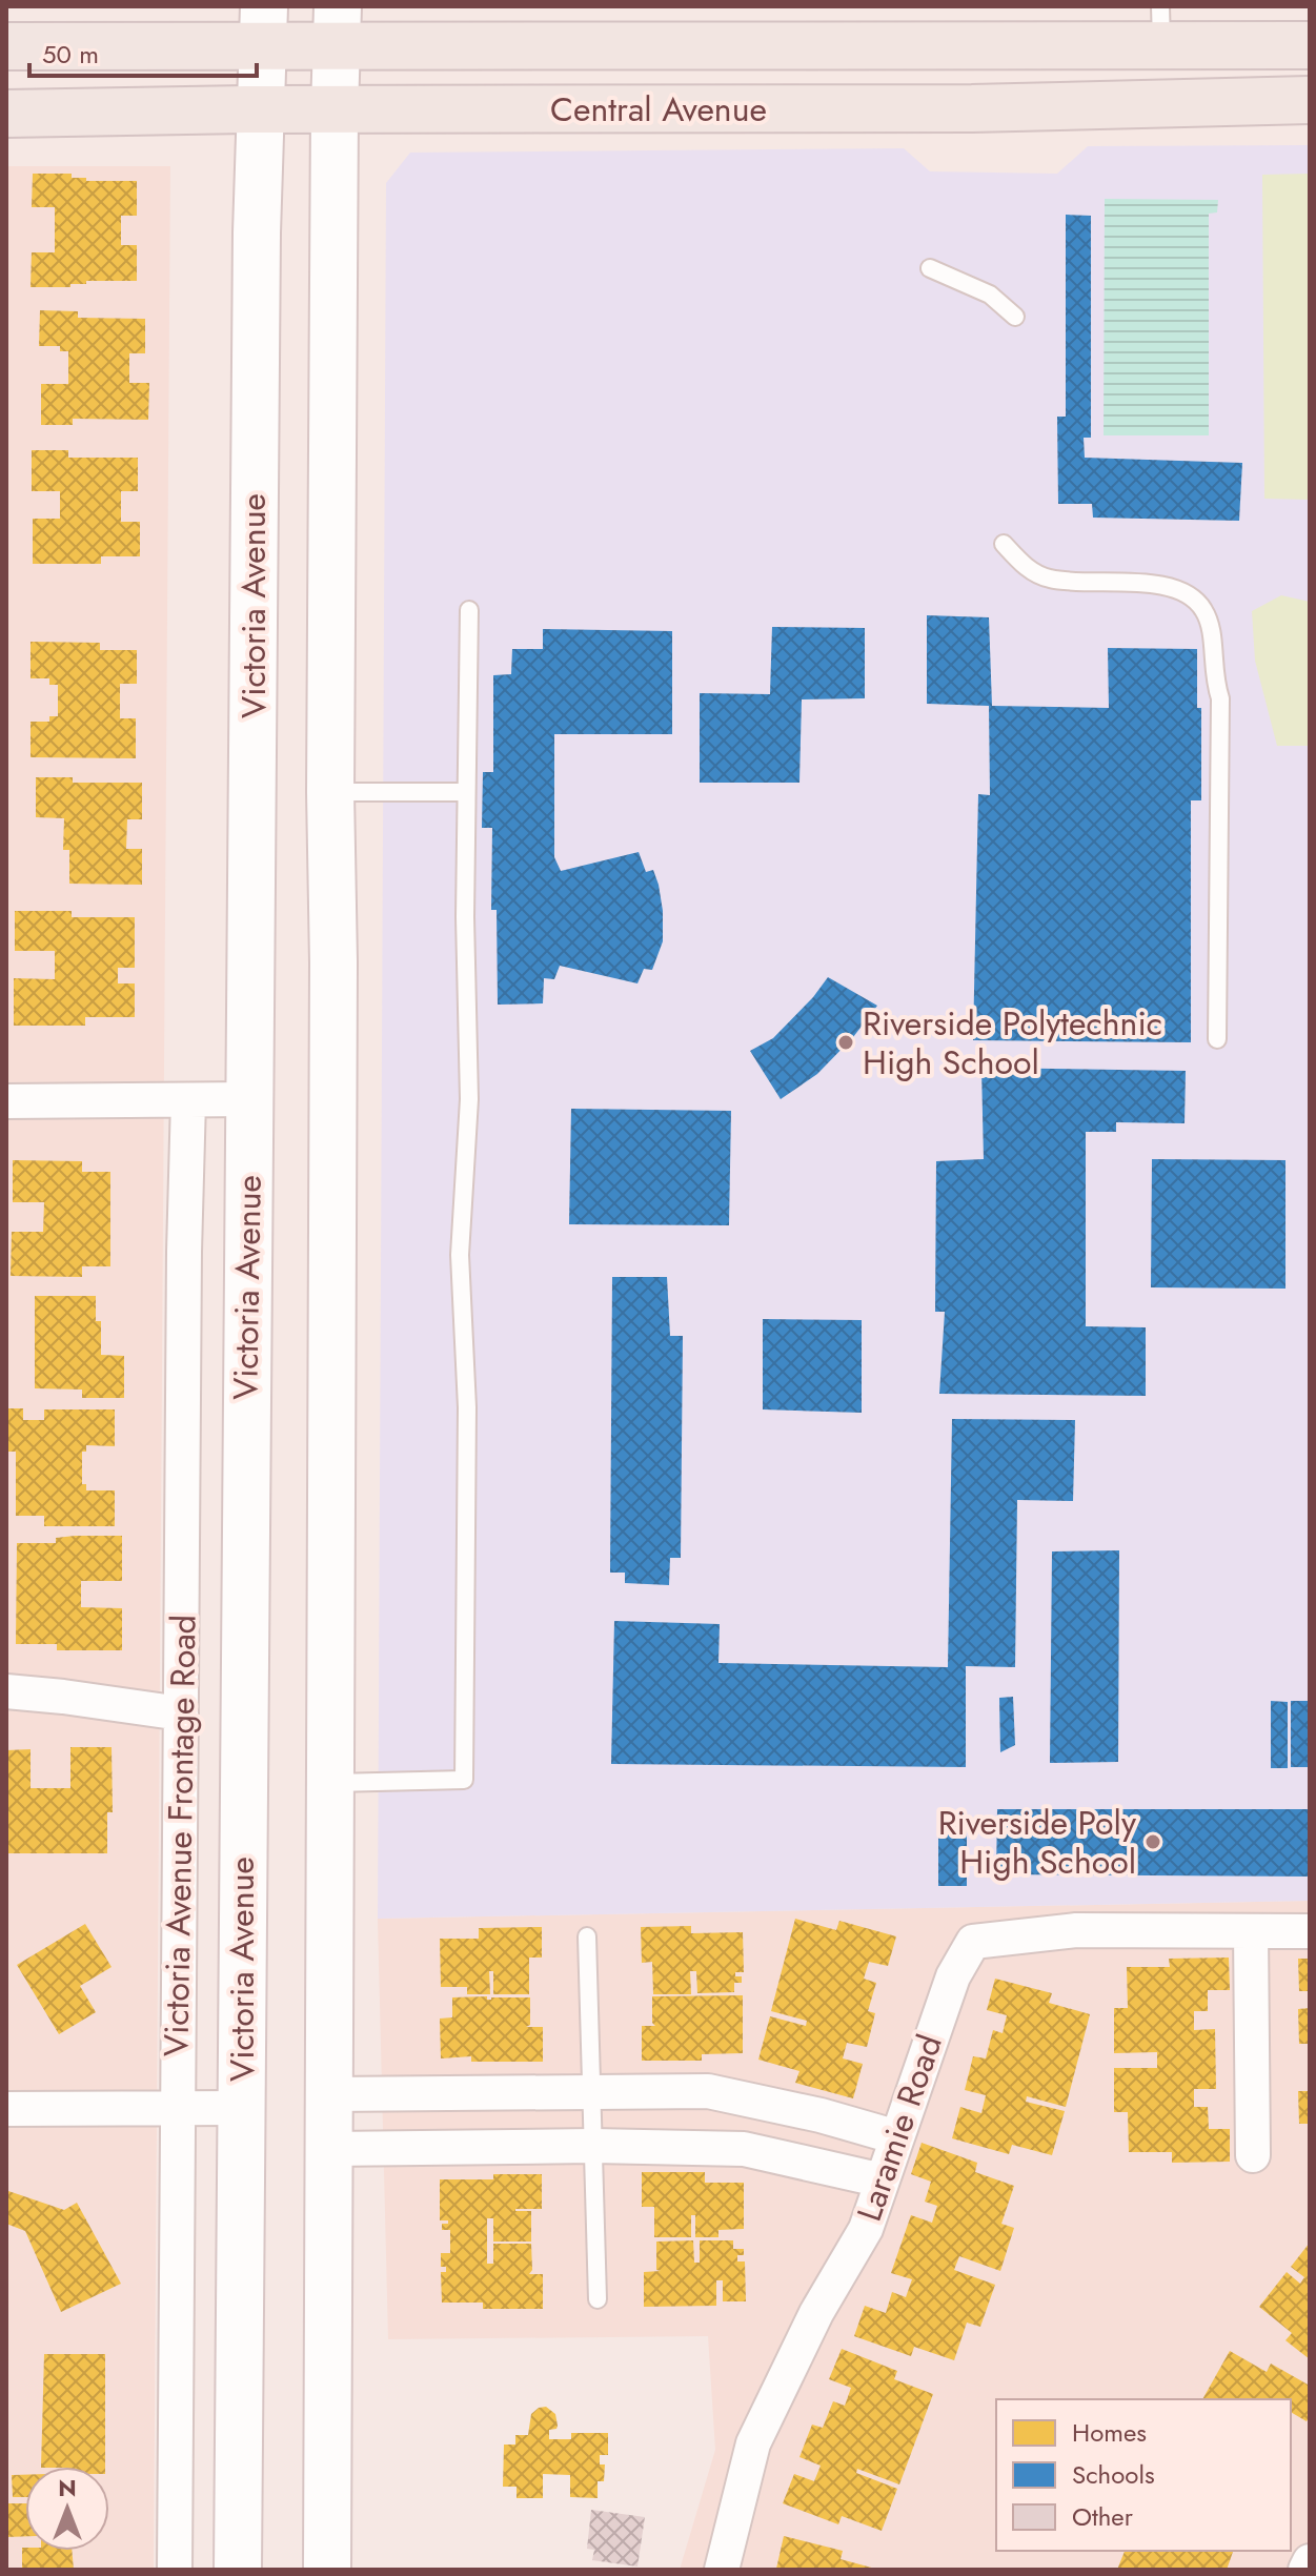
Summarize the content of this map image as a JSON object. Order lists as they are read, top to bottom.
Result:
{
  "streets": {
    "main road": ["Central Avenue", "Victoria Avenue"],
    "street": ["Victoria Avenue Frontage Road", "Laramie Road"]
  },
  "crossings": [
    ["Central Avenue", "Victoria Avenue"]
  ],
  "places": ["Riverside Polytechnic High School", "Riverside Poly High School"],
  "legend": ["Homes", "Schools", "Other"],
  "scale_bar": "50 m",
  "north": "top"
}
